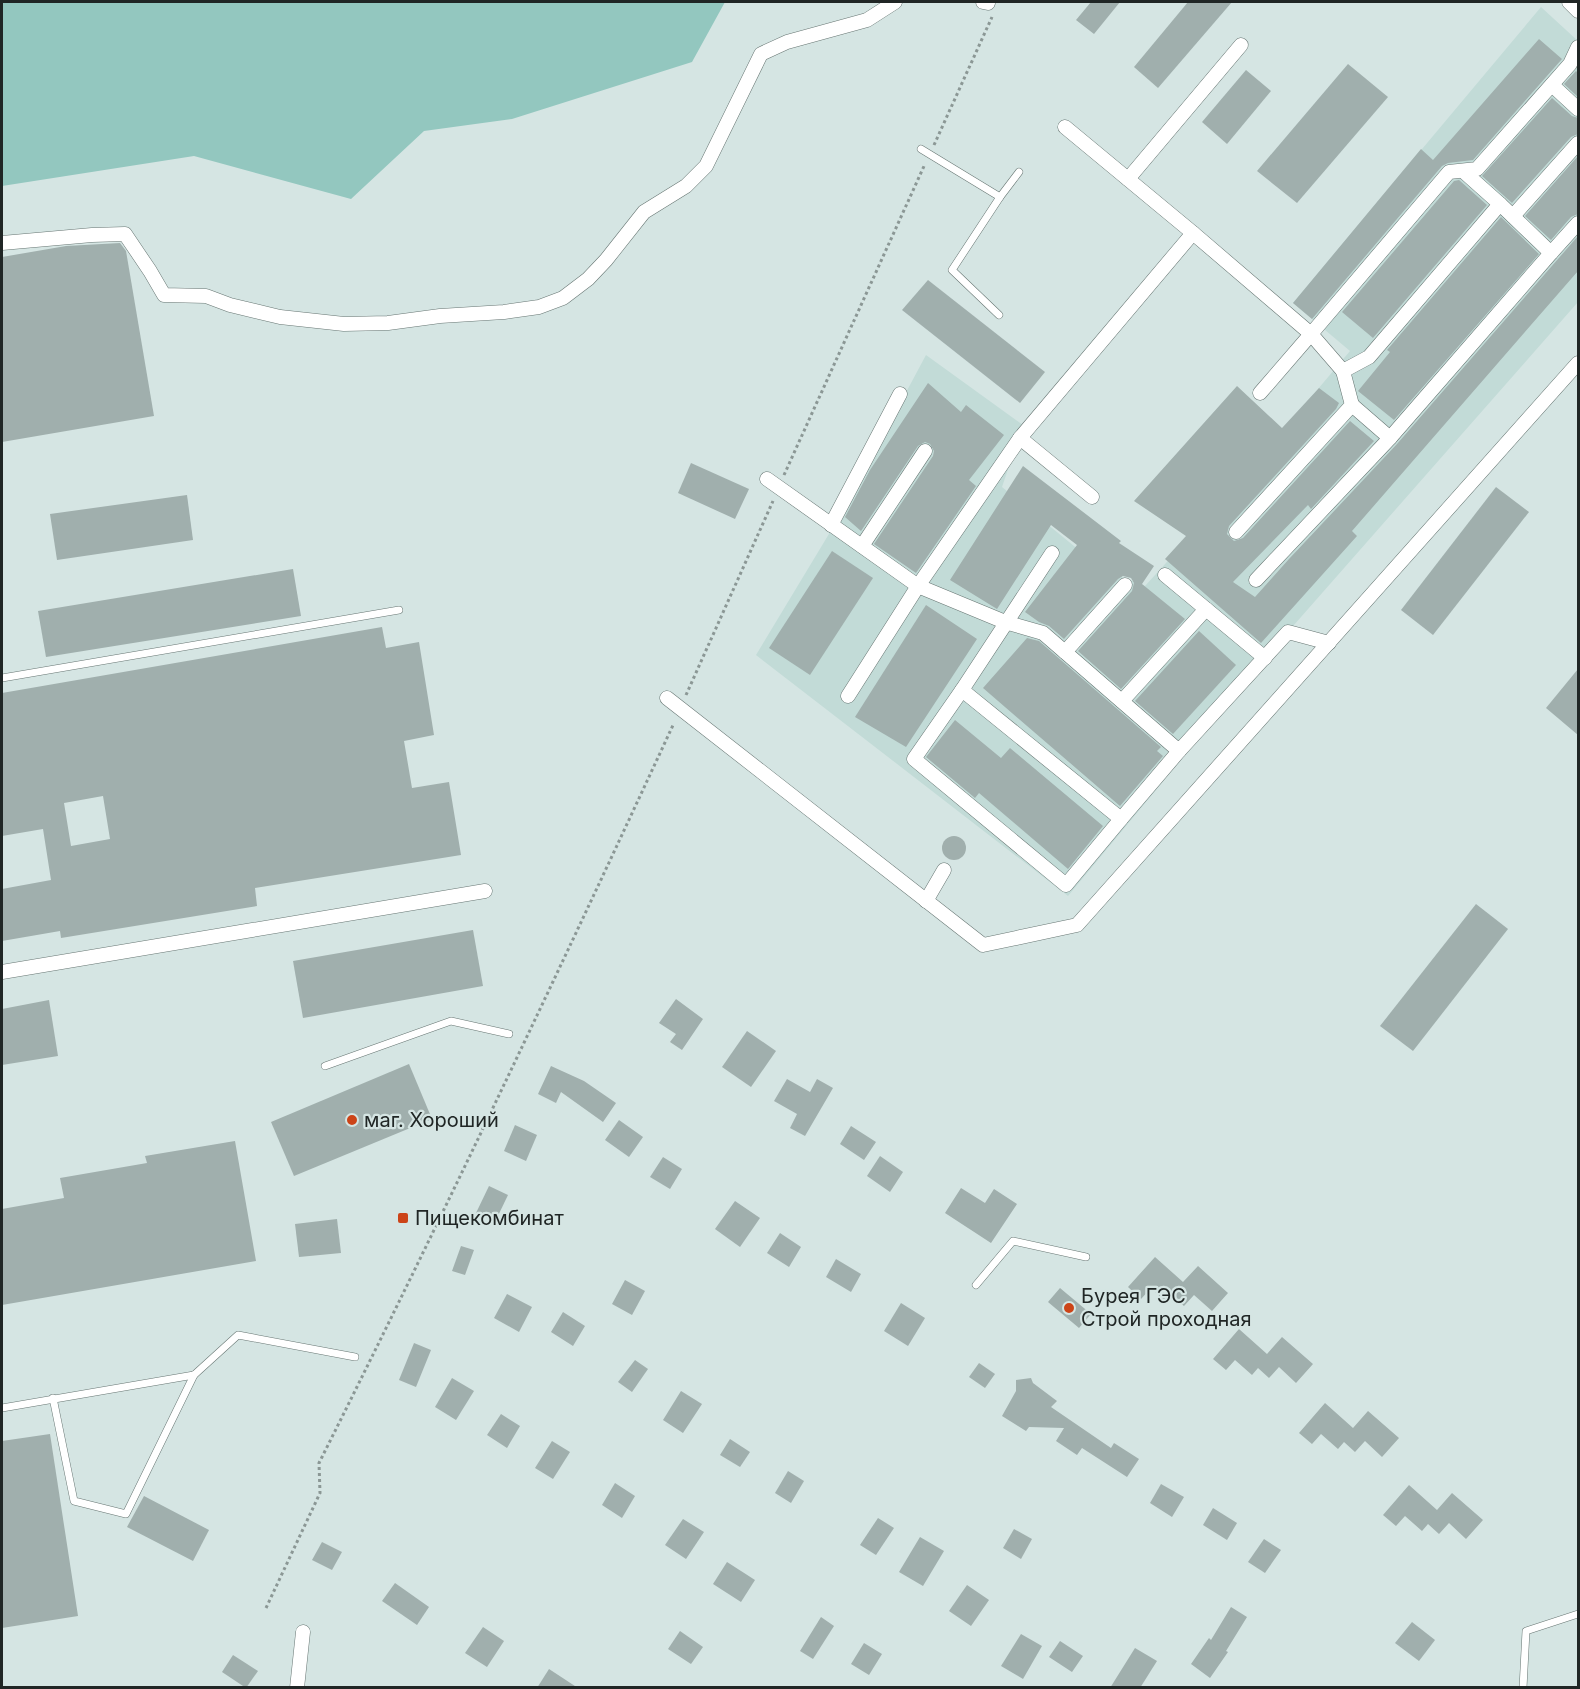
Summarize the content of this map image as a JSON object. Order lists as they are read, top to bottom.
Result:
{
  "places": {
    "other": ["маг. Хороший", "Бурея ГЭС Строй проходная"],
    "transit": ["Пищекомбинат"]
  }
}
